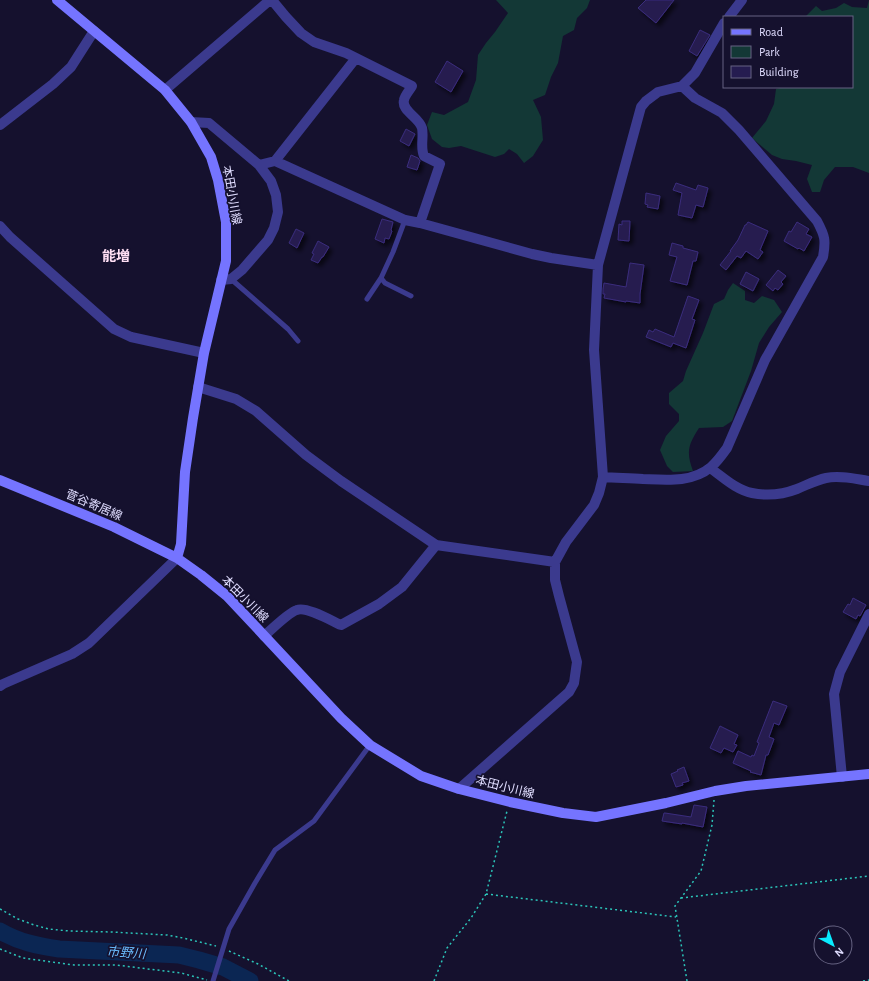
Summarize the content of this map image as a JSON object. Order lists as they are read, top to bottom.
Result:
{
  "streets": {
    "main road": ["本田小川線", "菅谷寄居線"]
  },
  "crossings": [
    ["本田小川線", "菅谷寄居線"]
  ],
  "districts": ["能増"],
  "water": ["市野川"],
  "legend": ["Road", "Park", "Building"],
  "north": "bottom right"
}
